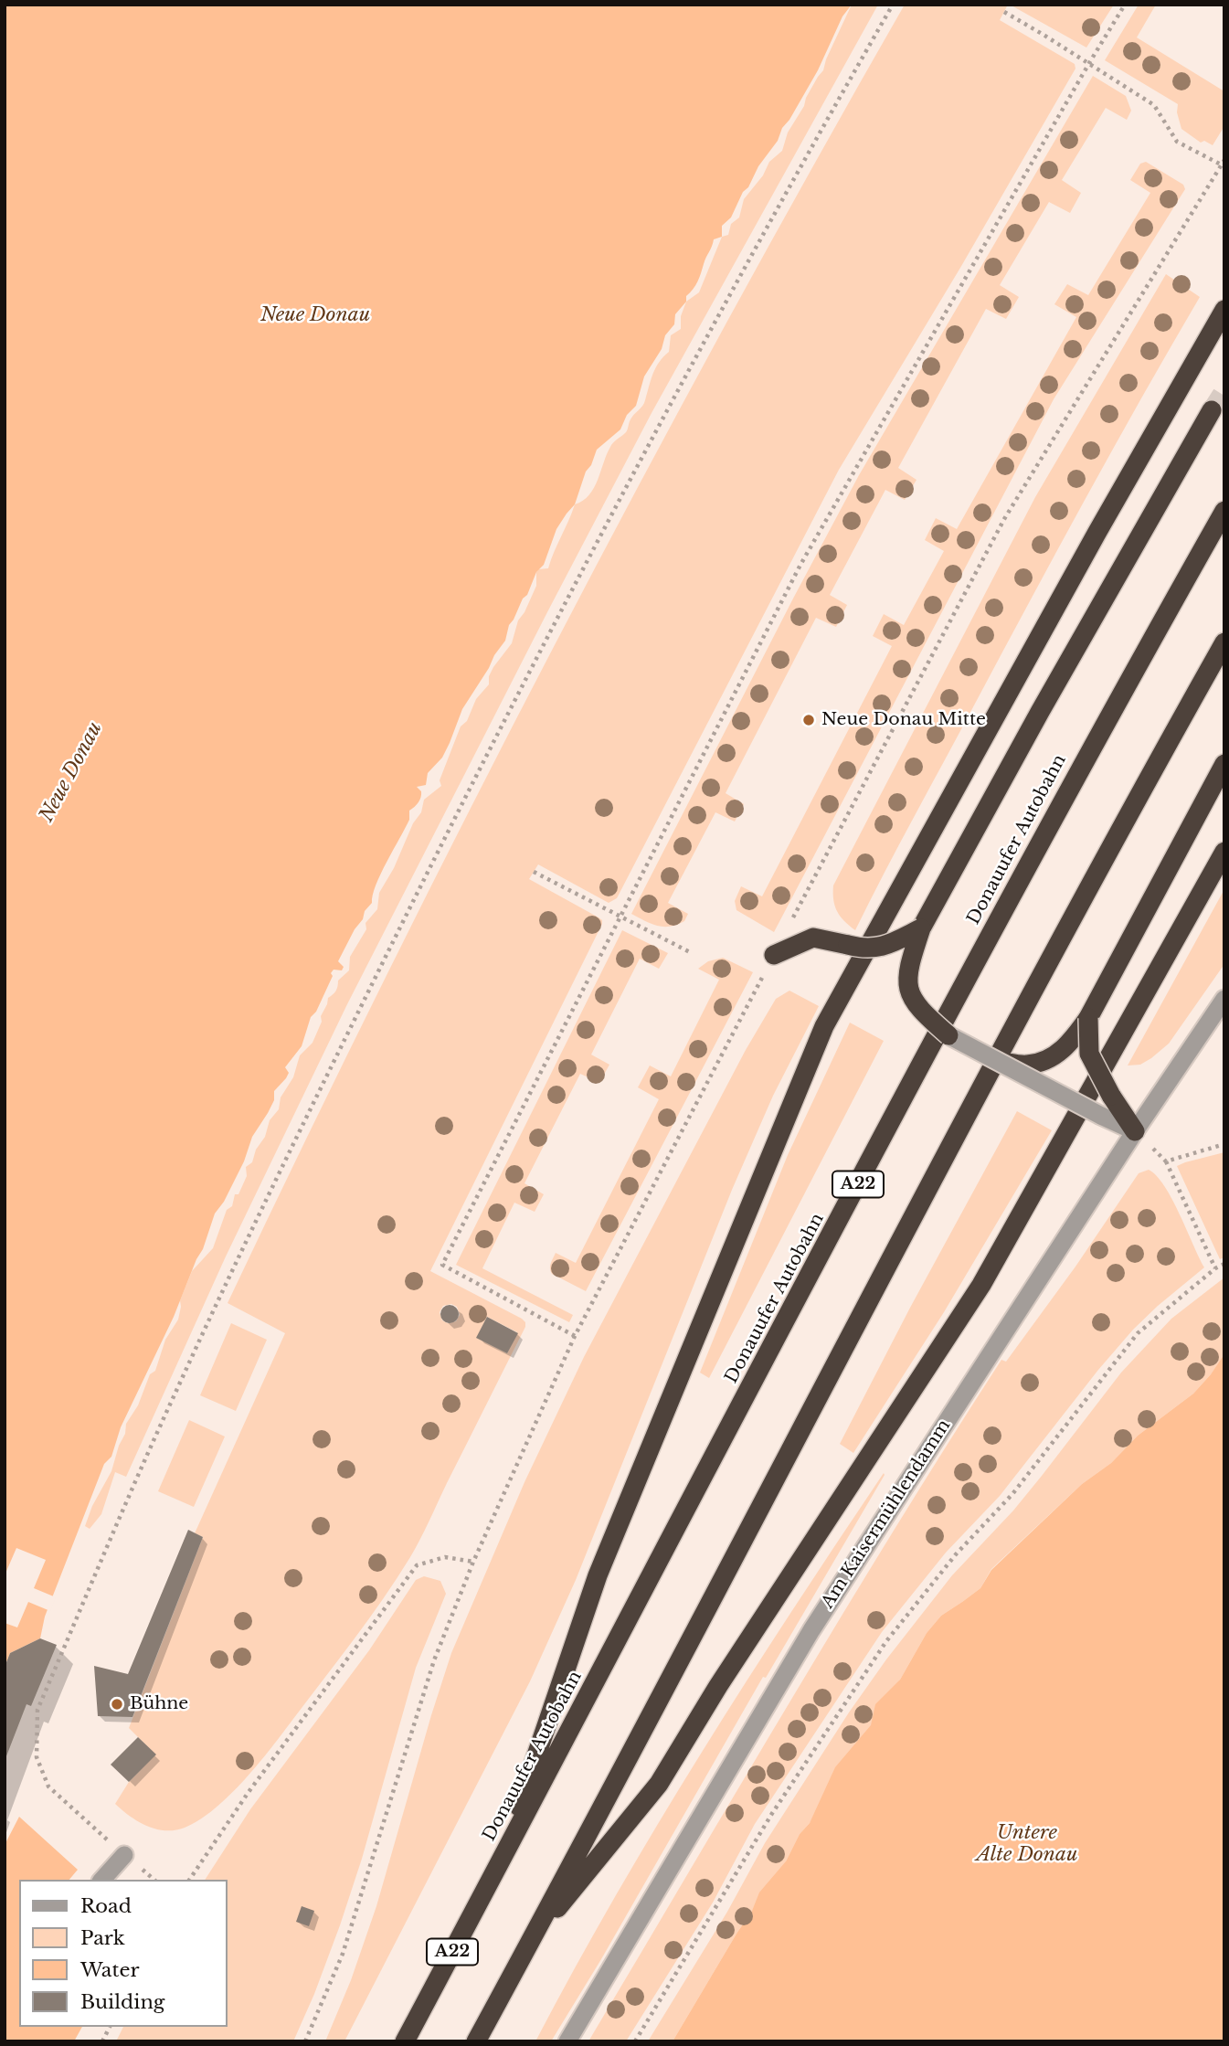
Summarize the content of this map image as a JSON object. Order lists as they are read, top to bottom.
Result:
{
  "streets": {
    "highway": ["Donauufer Autobahn", "A22"],
    "street": ["Am Kaisermühlendamm"]
  },
  "water": ["Neue Donau", "Untere Alte Donau"],
  "places": ["Neue Donau Mitte", "Bühne"],
  "legend": [
    "Road",
    "Park",
    "Water",
    "Building"
  ]
}
